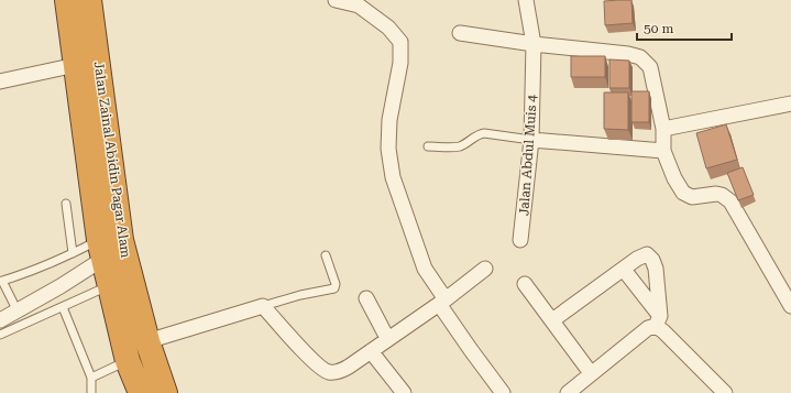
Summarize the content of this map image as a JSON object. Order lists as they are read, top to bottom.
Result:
{
  "streets": {
    "highway": ["Jalan Zainal Abidin Pagar Alam"],
    "street": ["Jalan Abdul Muis 4"]
  },
  "scale_bar": "50 m"
}
